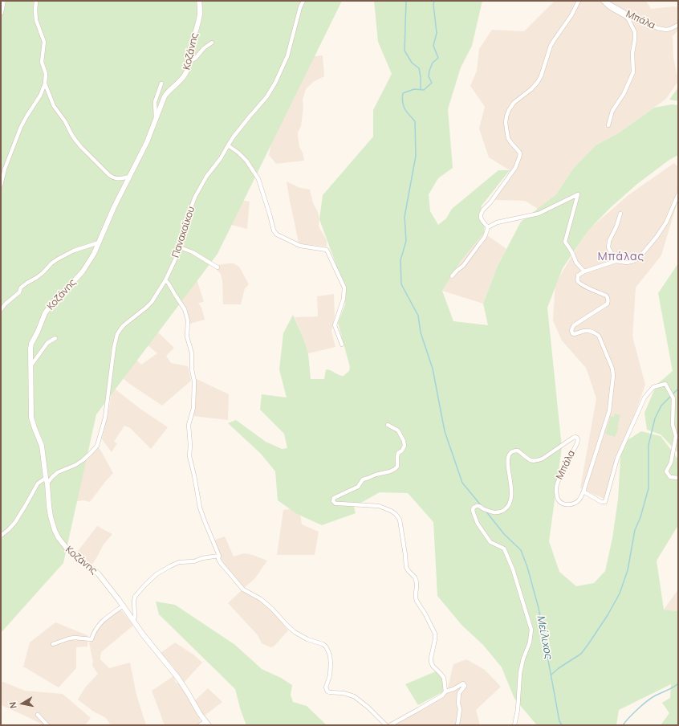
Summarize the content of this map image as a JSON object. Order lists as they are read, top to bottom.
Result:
{
  "streets": {
    "street": ["Μπάλα", "Κοζάνης", "Παναχαϊκου"]
  },
  "crossings": [
    ["Κοζάνης", "Παναχαϊκου"]
  ],
  "districts": ["Μπάλας"],
  "water": ["Μείλιχος"],
  "north": "left"
}
